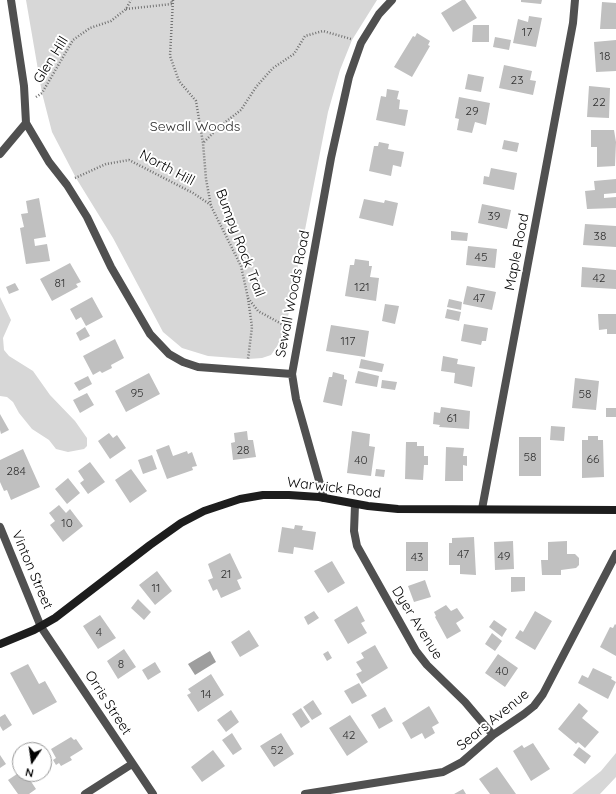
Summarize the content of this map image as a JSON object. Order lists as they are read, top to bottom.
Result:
{
  "streets": {
    "main road": ["Warwick Road", "Vinton Street"],
    "street": [
      "Maple Road",
      "Sewall Woods Road",
      "Dyer Avenue",
      "Orris Street",
      "Sears Avenue"
    ],
    "path": ["Glen Hill", "North Hill", "Bumpy Rock Trail"]
  },
  "crossings": [
    ["Glen Hill", "Sewall Woods Road"],
    ["North Hill", "Bumpy Rock Trail"],
    ["North Hill", "Sewall Woods Road"],
    ["Bumpy Rock Trail", "Sewall Woods Road"],
    ["Maple Road", "Warwick Road"],
    ["Warwick Road", "Vinton Street"],
    ["Warwick Road", "Dyer Avenue"],
    ["Warwick Road", "Orris Street"],
    ["Vinton Street", "Orris Street"],
    ["Dyer Avenue", "Sears Avenue"]
  ],
  "parks": ["Sewall Woods"],
  "house_numbers": [
    "17",
    "18",
    "23",
    "22",
    "29",
    "39",
    "38",
    "45",
    "42",
    "81",
    "121",
    "47",
    "117",
    "95",
    "58",
    "61",
    "28",
    "58",
    "66",
    "40",
    "284",
    "10",
    "47",
    "49",
    "43",
    "21",
    "11",
    "4",
    "8",
    "40",
    "14",
    "42",
    "52"
  ],
  "north": "bottom"
}
